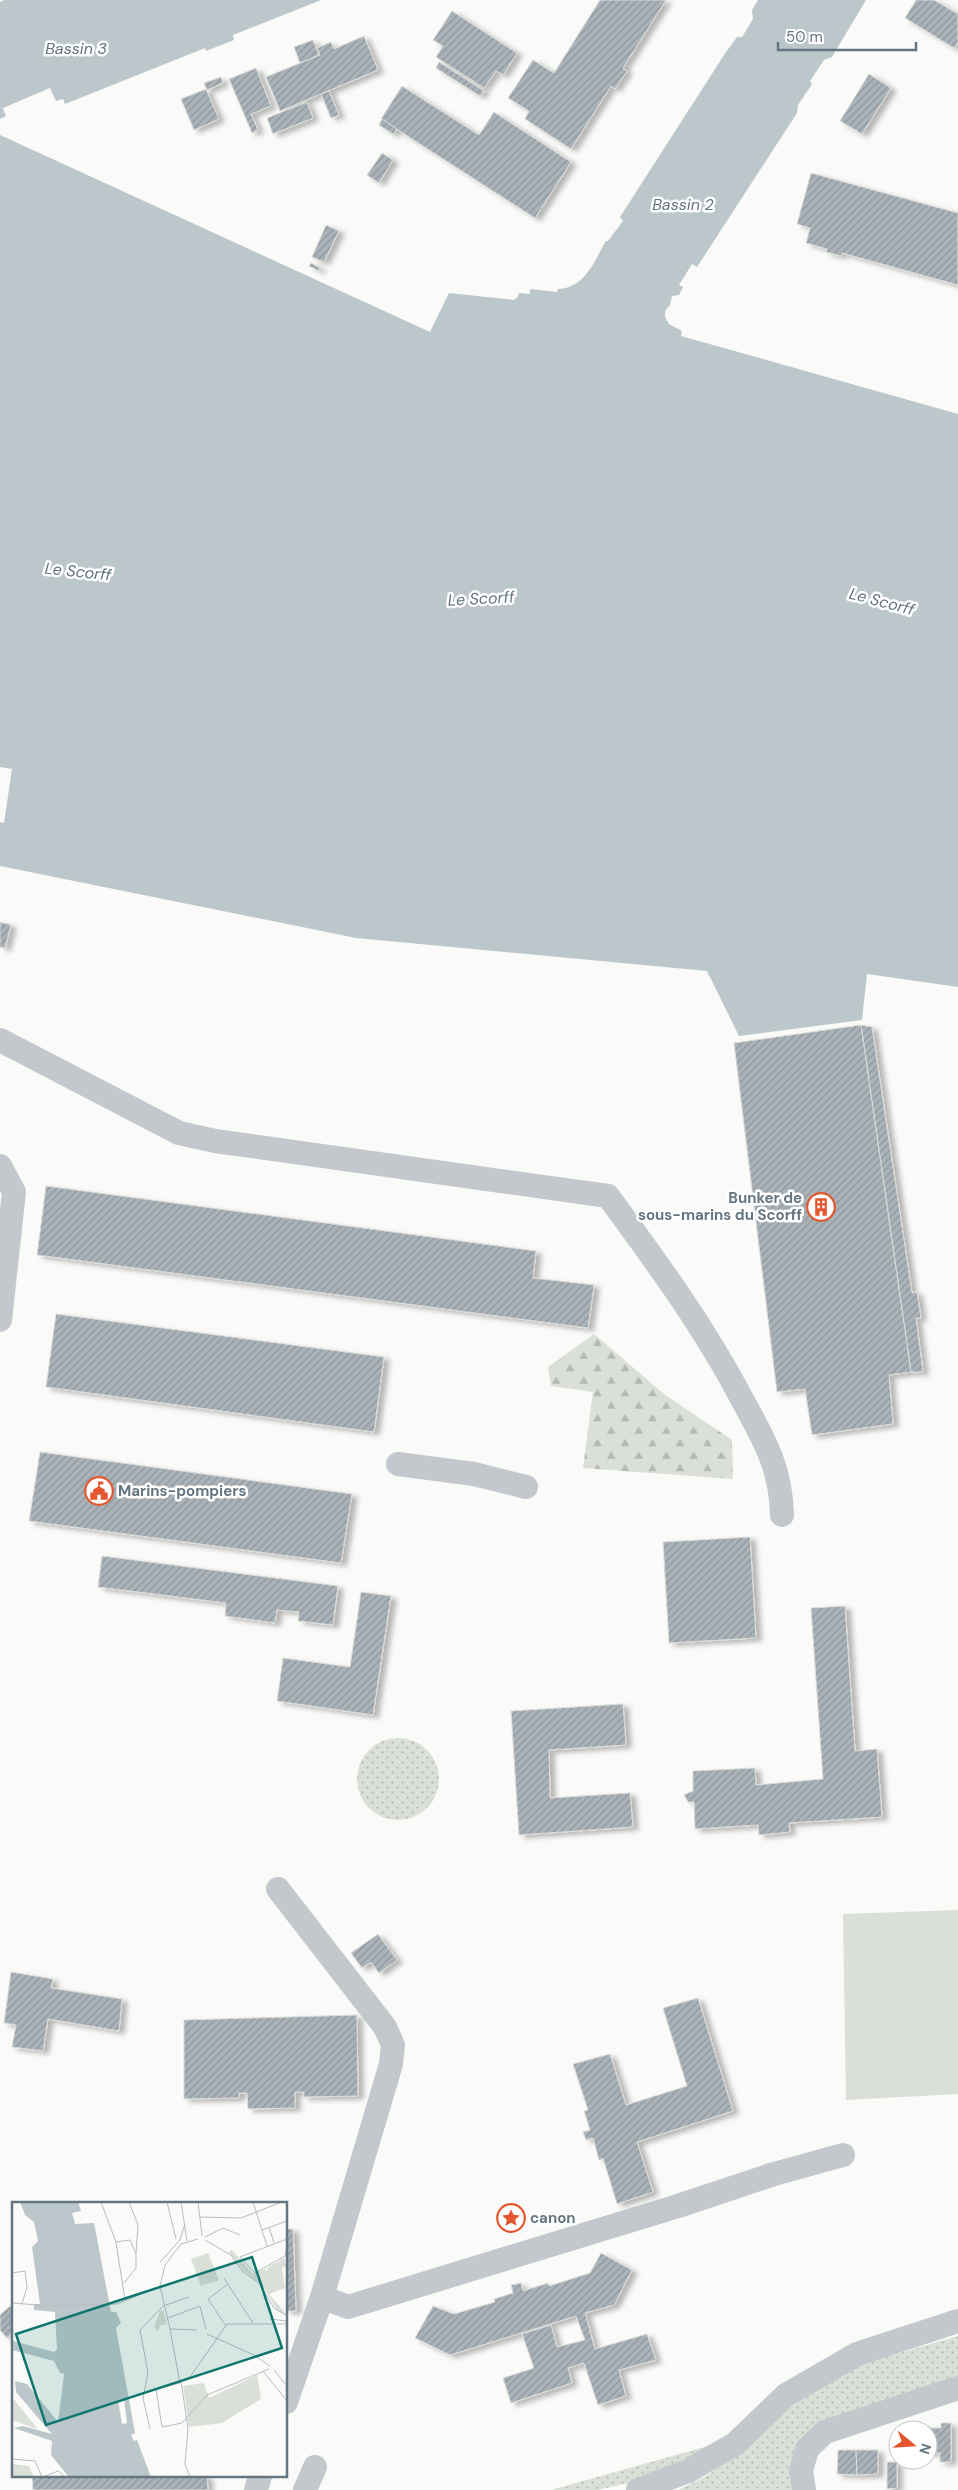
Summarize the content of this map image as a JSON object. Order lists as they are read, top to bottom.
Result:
{
  "water": ["Bassin 3", "Bassin 2", "Le Scorff"],
  "places": {
    "building": ["Bunker de sous-marins du Scorff"],
    "public building": ["Marins-pompiers"],
    "place": ["canon"]
  },
  "scale_bar": "50 m",
  "north": "right"
}
